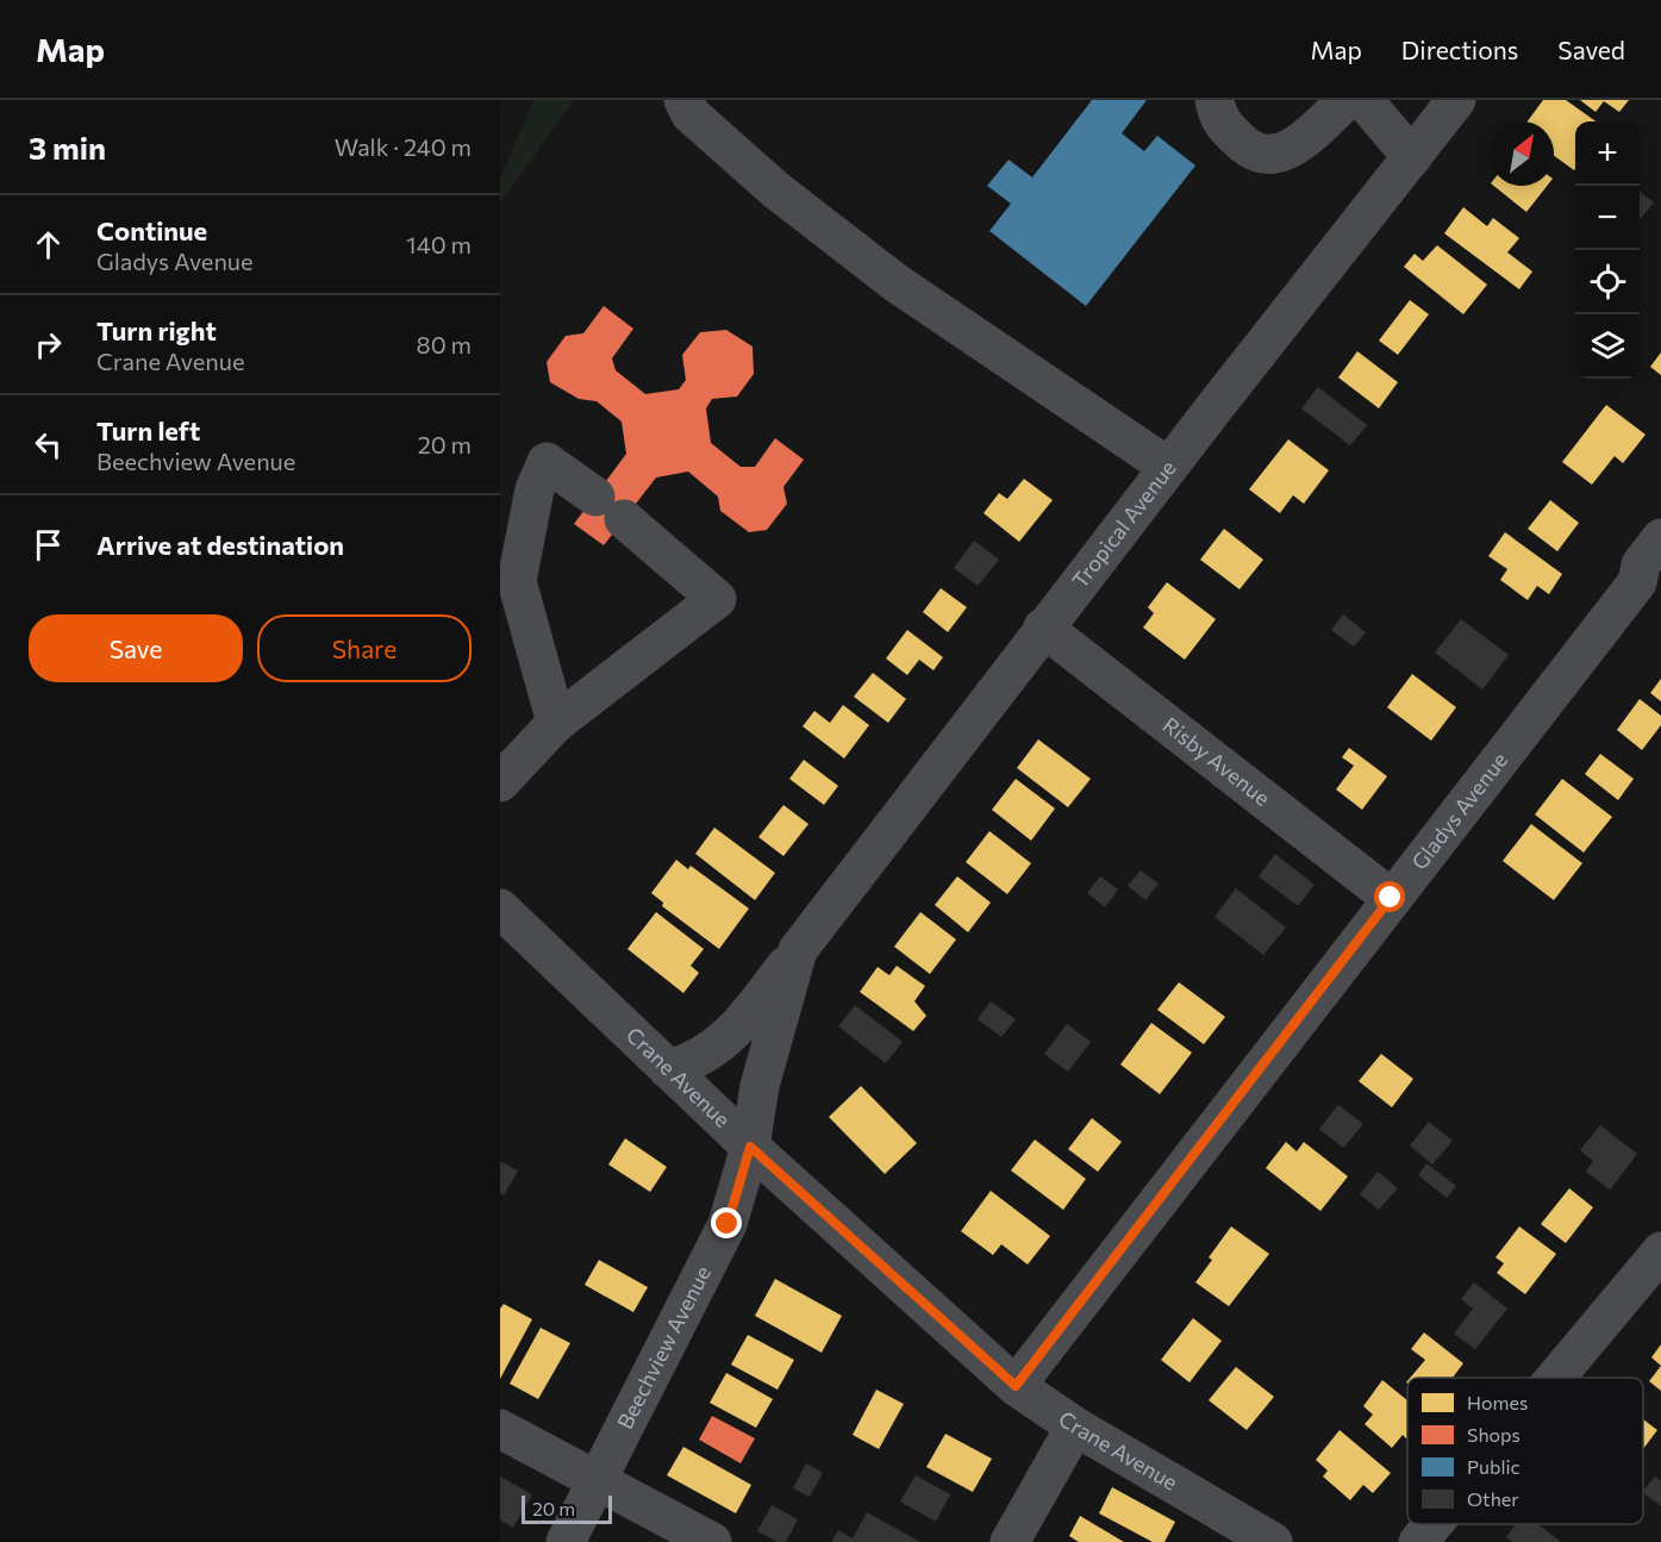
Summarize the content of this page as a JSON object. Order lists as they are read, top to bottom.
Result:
{
  "streets": {
    "street": [
      "Tropical Avenue",
      "Risby Avenue",
      "Gladys Avenue",
      "Crane Avenue",
      "Beechview Avenue"
    ]
  },
  "crossings": [
    ["Tropical Avenue", "Risby Avenue"],
    ["Tropical Avenue", "Crane Avenue"],
    ["Tropical Avenue", "Beechview Avenue"],
    ["Risby Avenue", "Gladys Avenue"],
    ["Gladys Avenue", "Crane Avenue"],
    ["Crane Avenue", "Beechview Avenue"]
  ],
  "legend": [
    "Homes",
    "Shops",
    "Public",
    "Other"
  ],
  "scale_bar": "20 m",
  "north": "top right",
  "page": {
    "header": "Map",
    "nav": ["Map", "Directions", "Saved"],
    "heading": ["3 min", "Walk · 240 m"],
    "map_buttons": ["+", "−"],
    "list": [
      ["Continue", "Gladys Avenue", "140 m"],
      ["Turn right", "Crane Avenue", "80 m"],
      ["Turn left", "Beechview Avenue", "20 m"],
      "Arrive at destination"
    ],
    "buttons": ["Save", "Share"],
    "scale": "20 m"
  }
}
